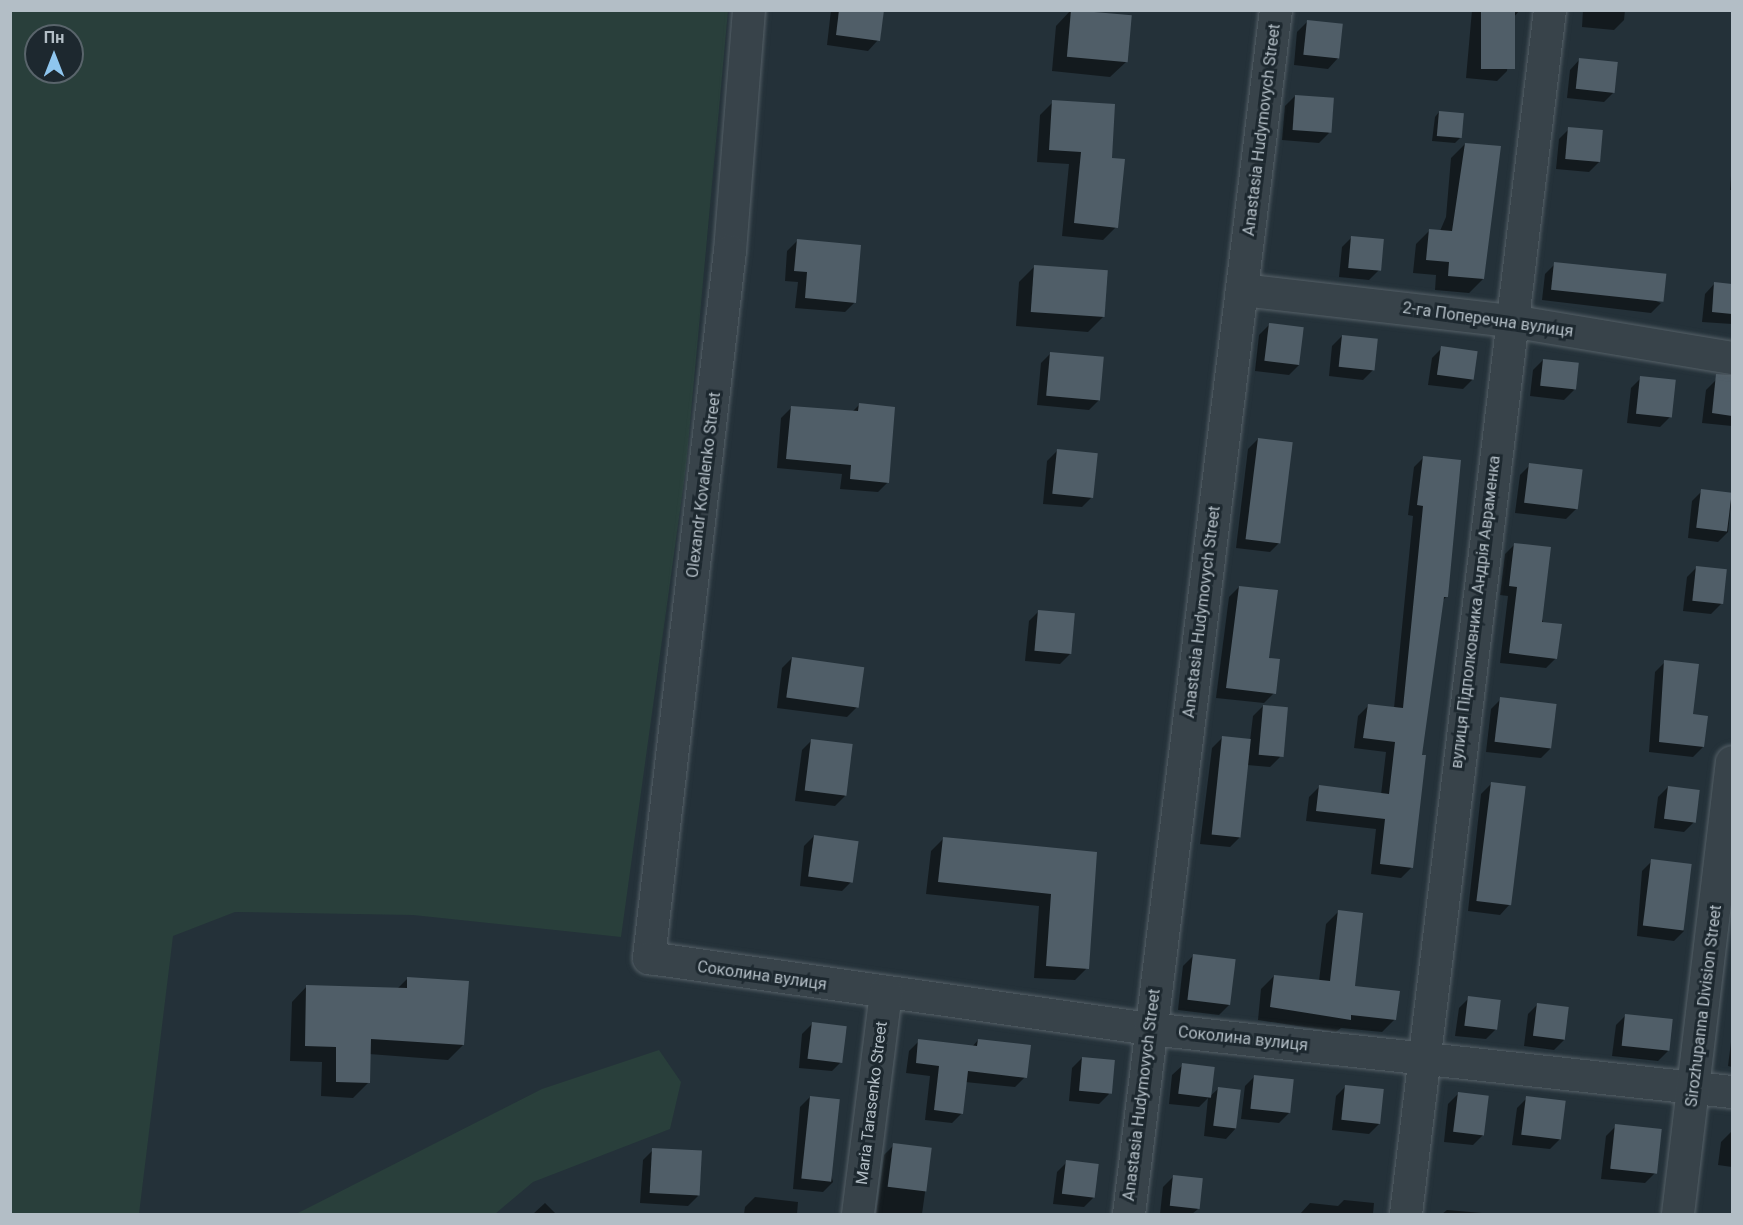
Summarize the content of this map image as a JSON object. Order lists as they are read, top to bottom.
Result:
{
  "streets": {
    "street": [
      "Anastasia Hudymovych Street",
      "2-га Поперечна вулиця",
      "Olexandr Kovalenko Street",
      "вулиця Підполковника Андрія Авраменка",
      "Соколина вулиця",
      "Sirozhupanna Division Street",
      "Maria Tarasenko Street"
    ]
  },
  "crossings": [
    ["Anastasia Hudymovych Street", "2-га Поперечна вулиця"],
    ["Anastasia Hudymovych Street", "Соколина вулиця"],
    ["2-га Поперечна вулиця", "вулиця Підполковника Андрія Авраменка"],
    ["Olexandr Kovalenko Street", "Соколина вулиця"],
    ["вулиця Підполковника Андрія Авраменка", "Соколина вулиця"],
    ["Соколина вулиця", "Sirozhupanna Division Street"],
    ["Соколина вулиця", "Maria Tarasenko Street"]
  ],
  "north": "top"
}
